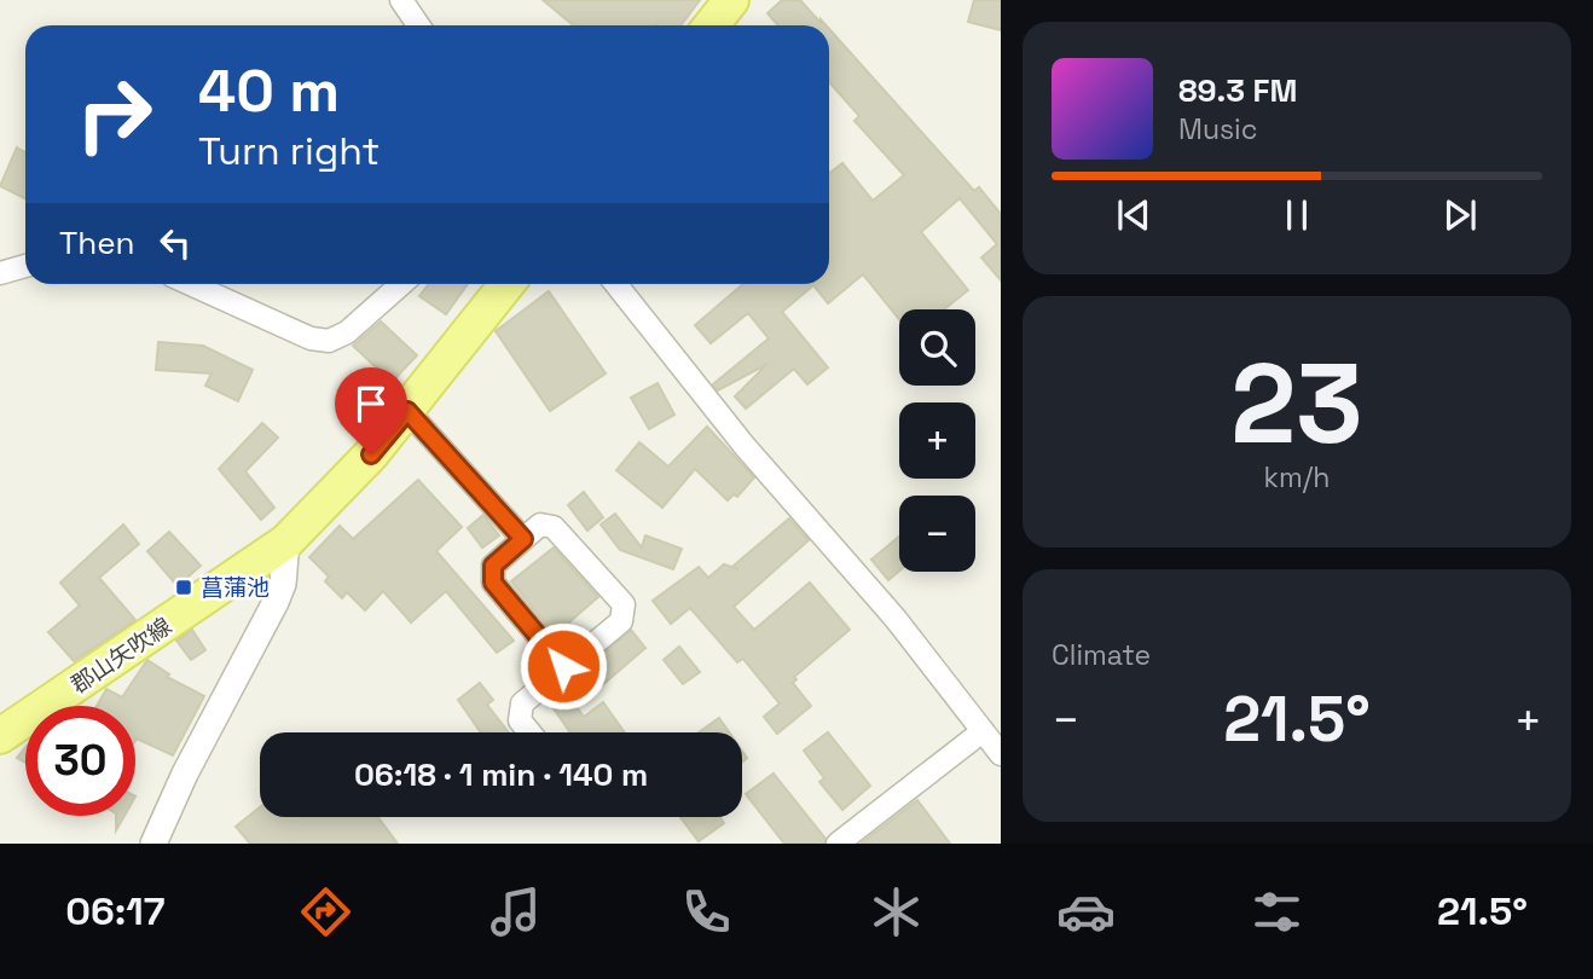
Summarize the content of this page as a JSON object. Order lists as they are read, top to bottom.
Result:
{
  "streets": {
    "main road": ["郡山矢吹線"]
  },
  "places": {
    "transit": ["菖蒲池"]
  },
  "page": {
    "turn": ["40 m", "Turn right"],
    "song": ["89.3 FM", "Music"],
    "then": "Then",
    "tile": [
      ["23", "km/h"],
      "Climate"
    ],
    "map_buttons": ["+", "−"],
    "heat": ["−", "21.5°", "+"],
    "limit": "30",
    "trip": "06:18 · 1 min · 140 m",
    "tabs": ["06:17", "21.5°"]
  }
}
